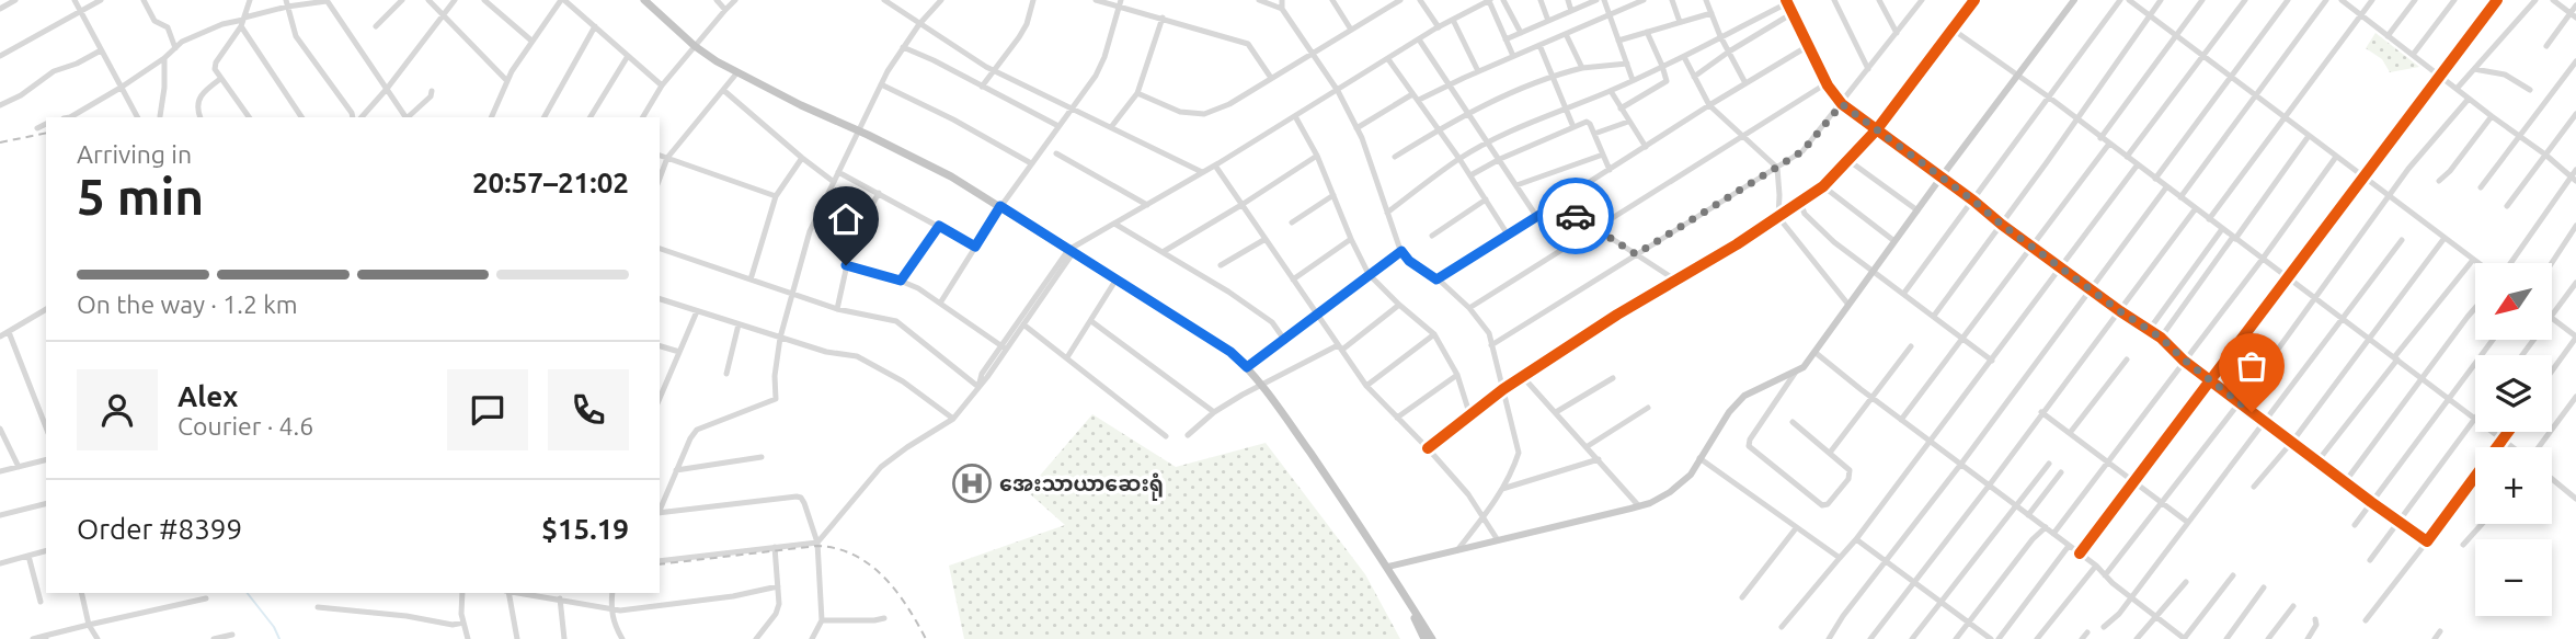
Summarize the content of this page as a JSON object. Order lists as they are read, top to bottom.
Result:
{
  "places": {
    "hospital": ["အေးသာယာဆေးရုံ"]
  },
  "north": "bottom left",
  "page": {
    "heading": ["5 min", "Arriving in", "20:57–21:02"],
    "panel": [
      "Alex",
      "Courier · 4.6",
      "Order #8399",
      "$15.19"
    ],
    "bar": "On the way · 1.2 km",
    "map_buttons": ["+", "−"]
  }
}
